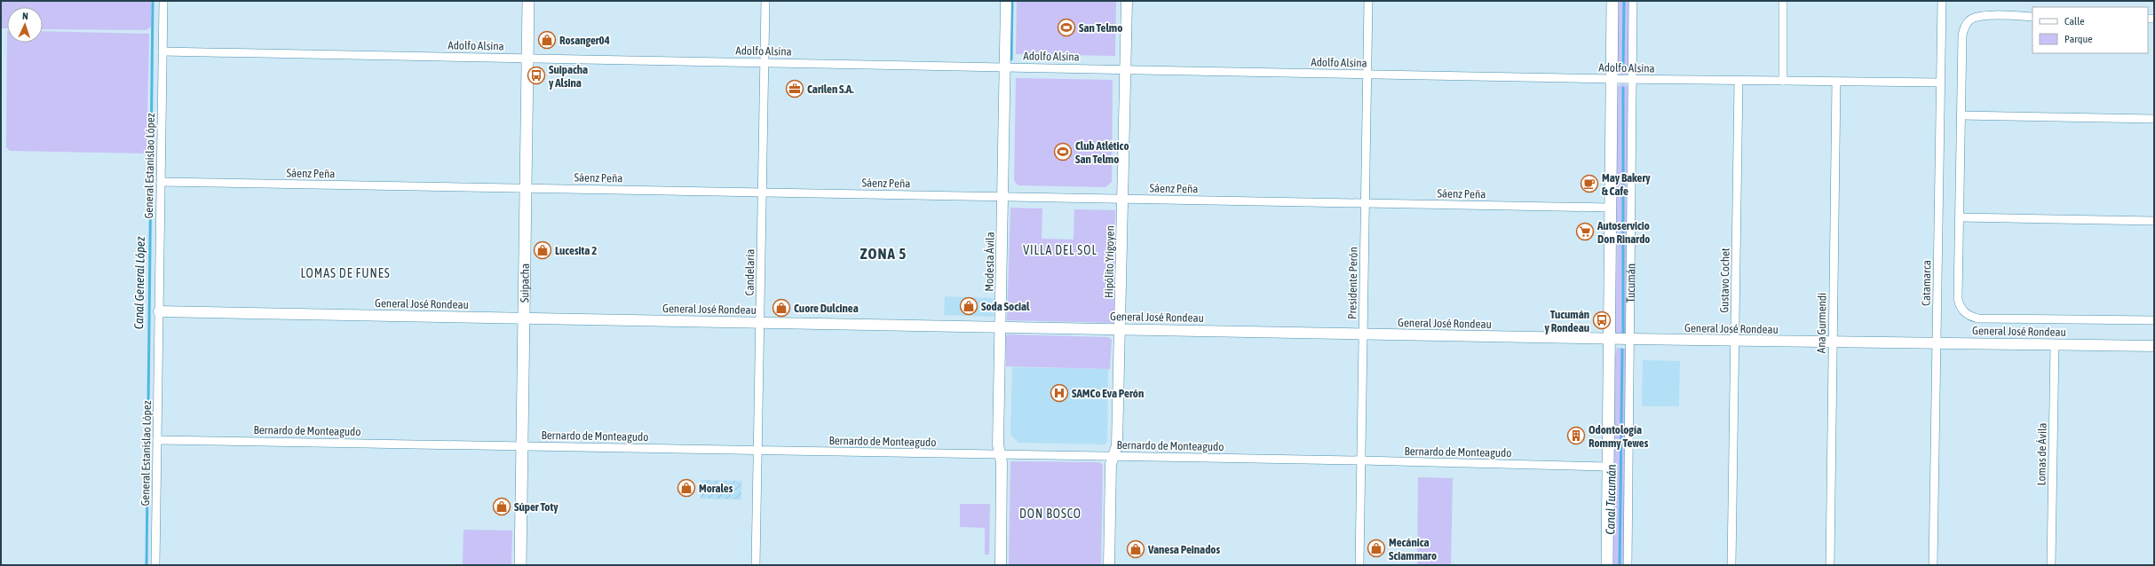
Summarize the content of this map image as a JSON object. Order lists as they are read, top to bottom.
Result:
{
  "streets": {
    "main road": ["Suipacha", "Tucumán"],
    "street": [
      "Adolfo Alsina",
      "General Estanislao López",
      "Sáenz Peña",
      "Modesta Ávila",
      "Hipólito Yrigoyen",
      "Candelaria",
      "Gustavo Cochet",
      "Presidente Perón",
      "Catamarca",
      "General José Rondeau",
      "Ana Gurmendi",
      "Bernardo de Monteagudo",
      "Lomas de Ávila"
    ]
  },
  "crossings": [
    ["Adolfo Alsina", "General Estanislao López"],
    ["Adolfo Alsina", "Modesta Ávila"],
    ["Adolfo Alsina", "Hipólito Yrigoyen"],
    ["Adolfo Alsina", "Candelaria"],
    ["Adolfo Alsina", "Gustavo Cochet"],
    ["Adolfo Alsina", "Suipacha"],
    ["Adolfo Alsina", "Presidente Perón"],
    ["Adolfo Alsina", "Tucumán"],
    ["Adolfo Alsina", "Catamarca"],
    ["Adolfo Alsina", "Ana Gurmendi"],
    ["General Estanislao López", "Sáenz Peña"],
    ["General Estanislao López", "General José Rondeau"],
    ["General Estanislao López", "Bernardo de Monteagudo"],
    ["Sáenz Peña", "Modesta Ávila"],
    ["Sáenz Peña", "Hipólito Yrigoyen"],
    ["Sáenz Peña", "Candelaria"],
    ["Sáenz Peña", "Suipacha"],
    ["Sáenz Peña", "Presidente Perón"],
    ["Sáenz Peña", "Tucumán"],
    ["Modesta Ávila", "General José Rondeau"],
    ["Modesta Ávila", "Bernardo de Monteagudo"],
    ["Hipólito Yrigoyen", "General José Rondeau"],
    ["Hipólito Yrigoyen", "Bernardo de Monteagudo"],
    ["Candelaria", "General José Rondeau"],
    ["Candelaria", "Bernardo de Monteagudo"],
    ["Gustavo Cochet", "General José Rondeau"],
    ["Suipacha", "General José Rondeau"],
    ["Suipacha", "Bernardo de Monteagudo"],
    ["Presidente Perón", "General José Rondeau"],
    ["Presidente Perón", "Bernardo de Monteagudo"],
    ["Tucumán", "General José Rondeau"],
    ["Tucumán", "Bernardo de Monteagudo"],
    ["Catamarca", "General José Rondeau"],
    ["General José Rondeau", "Ana Gurmendi"],
    ["General José Rondeau", "Lomas de Ávila"]
  ],
  "districts": [
    "VILLA DEL SOL",
    "ZONA 5",
    "LOMAS DE FUNES",
    "DON BOSCO"
  ],
  "water": ["Canal General López", "Canal Tucumán"],
  "places": {
    "sports": ["San Telmo", "Club Atlético San Telmo"],
    "shop": [
      "Rosanger04",
      "Lucesita 2",
      "Soda Social",
      "Cuore Dulcinea",
      "Morales",
      "Súper Toty",
      "Mecánica Sciammaro",
      "Vanesa Peinados"
    ],
    "bus stop": ["Suipacha y Alsina", "Tucumán y Rondeau"],
    "office": ["Carilen S.A."],
    "cafe": ["May Bakery & Cafe"],
    "supermarket": ["Autoservicio Don Rinardo"],
    "hospital": ["SAMCo Eva Perón"],
    "building": ["Odontología Rommy Tewes"]
  },
  "legend": ["Calle", "Parque"],
  "north": "top"
}
